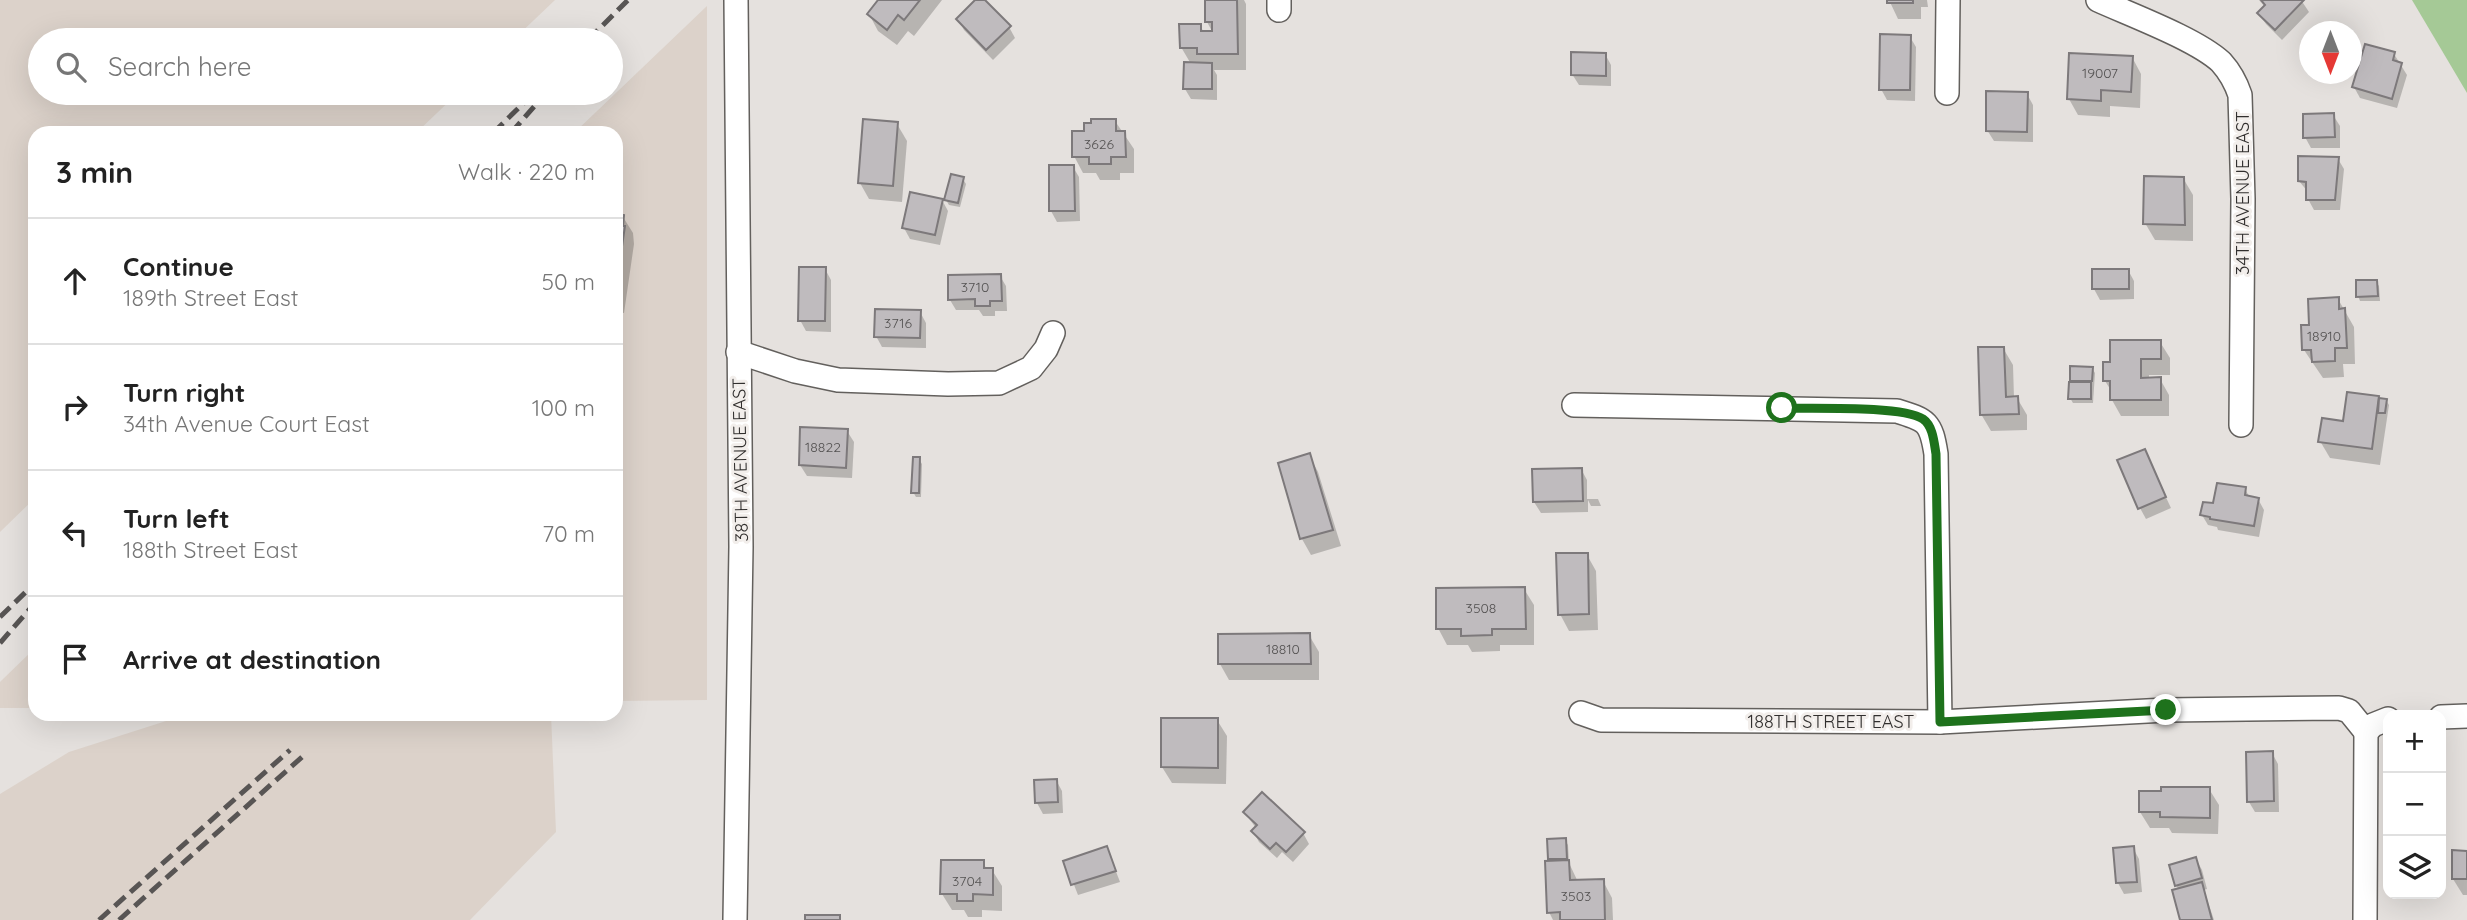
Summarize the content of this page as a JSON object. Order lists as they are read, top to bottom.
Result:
{
  "streets": {
    "street": ["34TH AVENUE EAST", "38TH AVENUE EAST", "188TH STREET EAST"]
  },
  "house_numbers": [
    "19007",
    "3626",
    "3710",
    "3716",
    "18910",
    "18822",
    "3508",
    "18810",
    "3704",
    "3503"
  ],
  "north": "bottom",
  "page": {
    "search": "Search here",
    "heading": ["3 min", "Walk · 220 m"],
    "list": [
      ["Continue", "189th Street East", "50 m"],
      ["Turn right", "34th Avenue Court East", "100 m"],
      ["Turn left", "188th Street East", "70 m"],
      "Arrive at destination"
    ],
    "map_buttons": ["+", "−"]
  }
}
